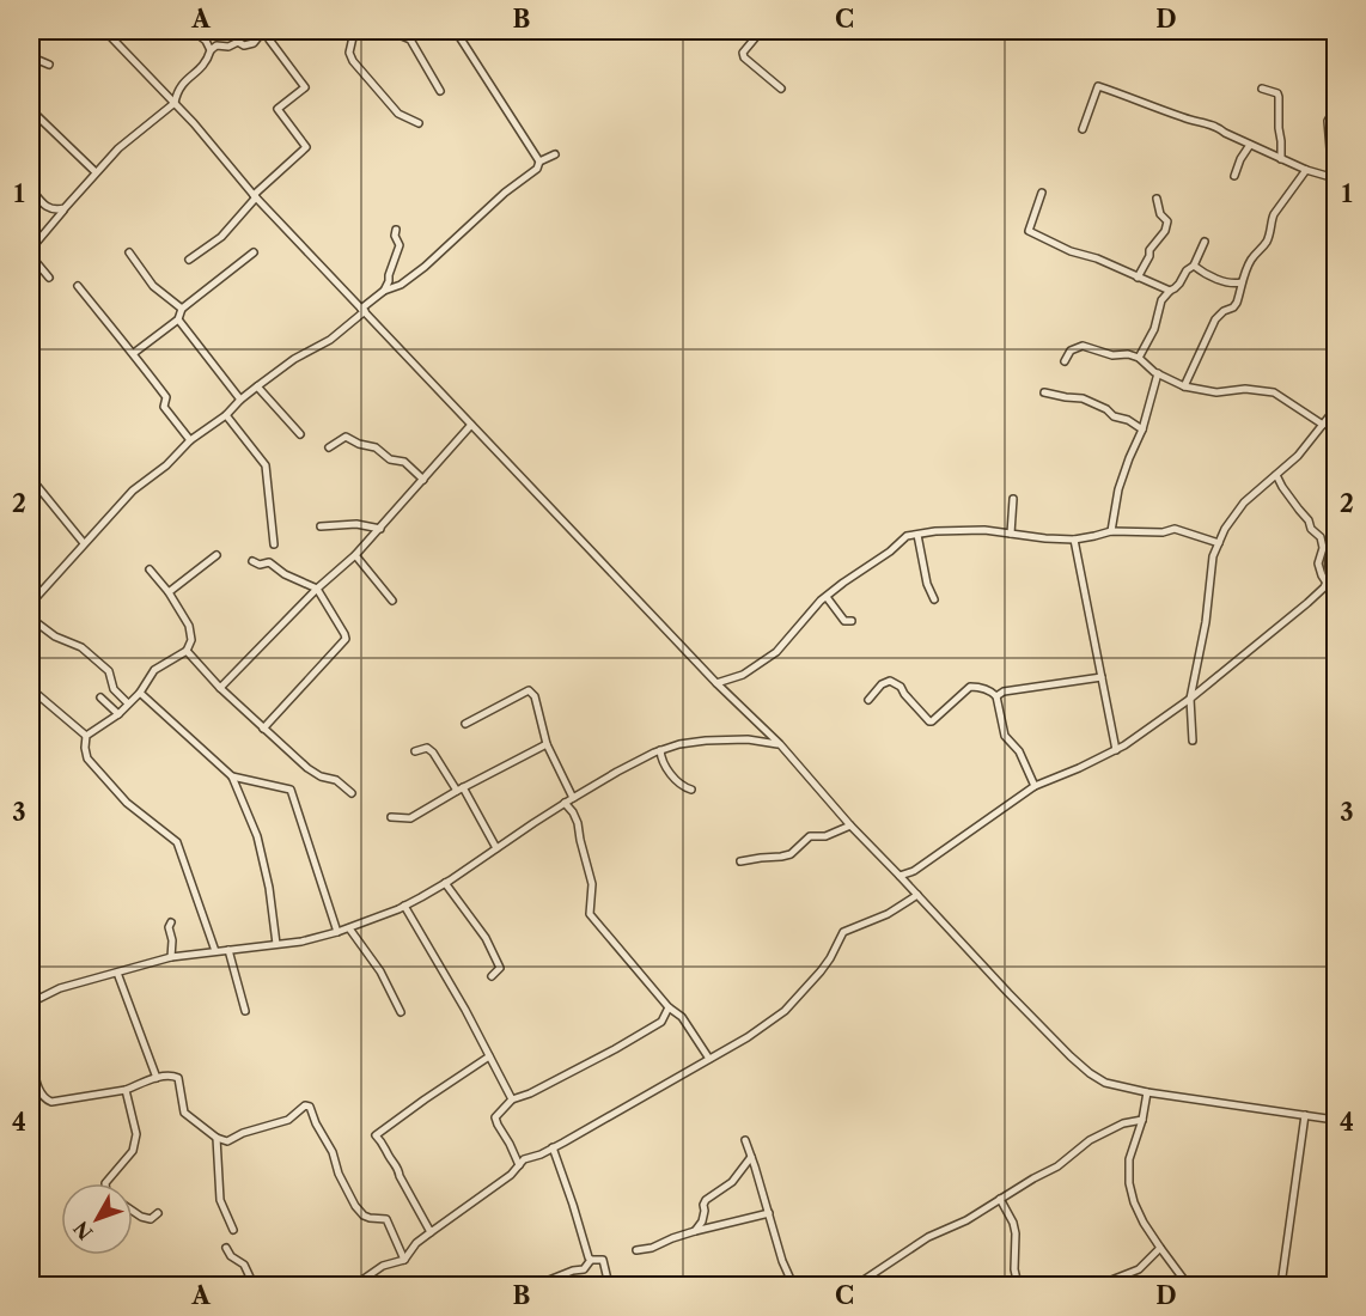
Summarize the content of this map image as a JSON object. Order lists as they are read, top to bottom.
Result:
{
  "north": "bottom left",
  "grid": {
    "columns": [
      "A",
      "B",
      "C",
      "D"
    ],
    "rows": [
      "1",
      "2",
      "3",
      "4"
    ]
  }
}
